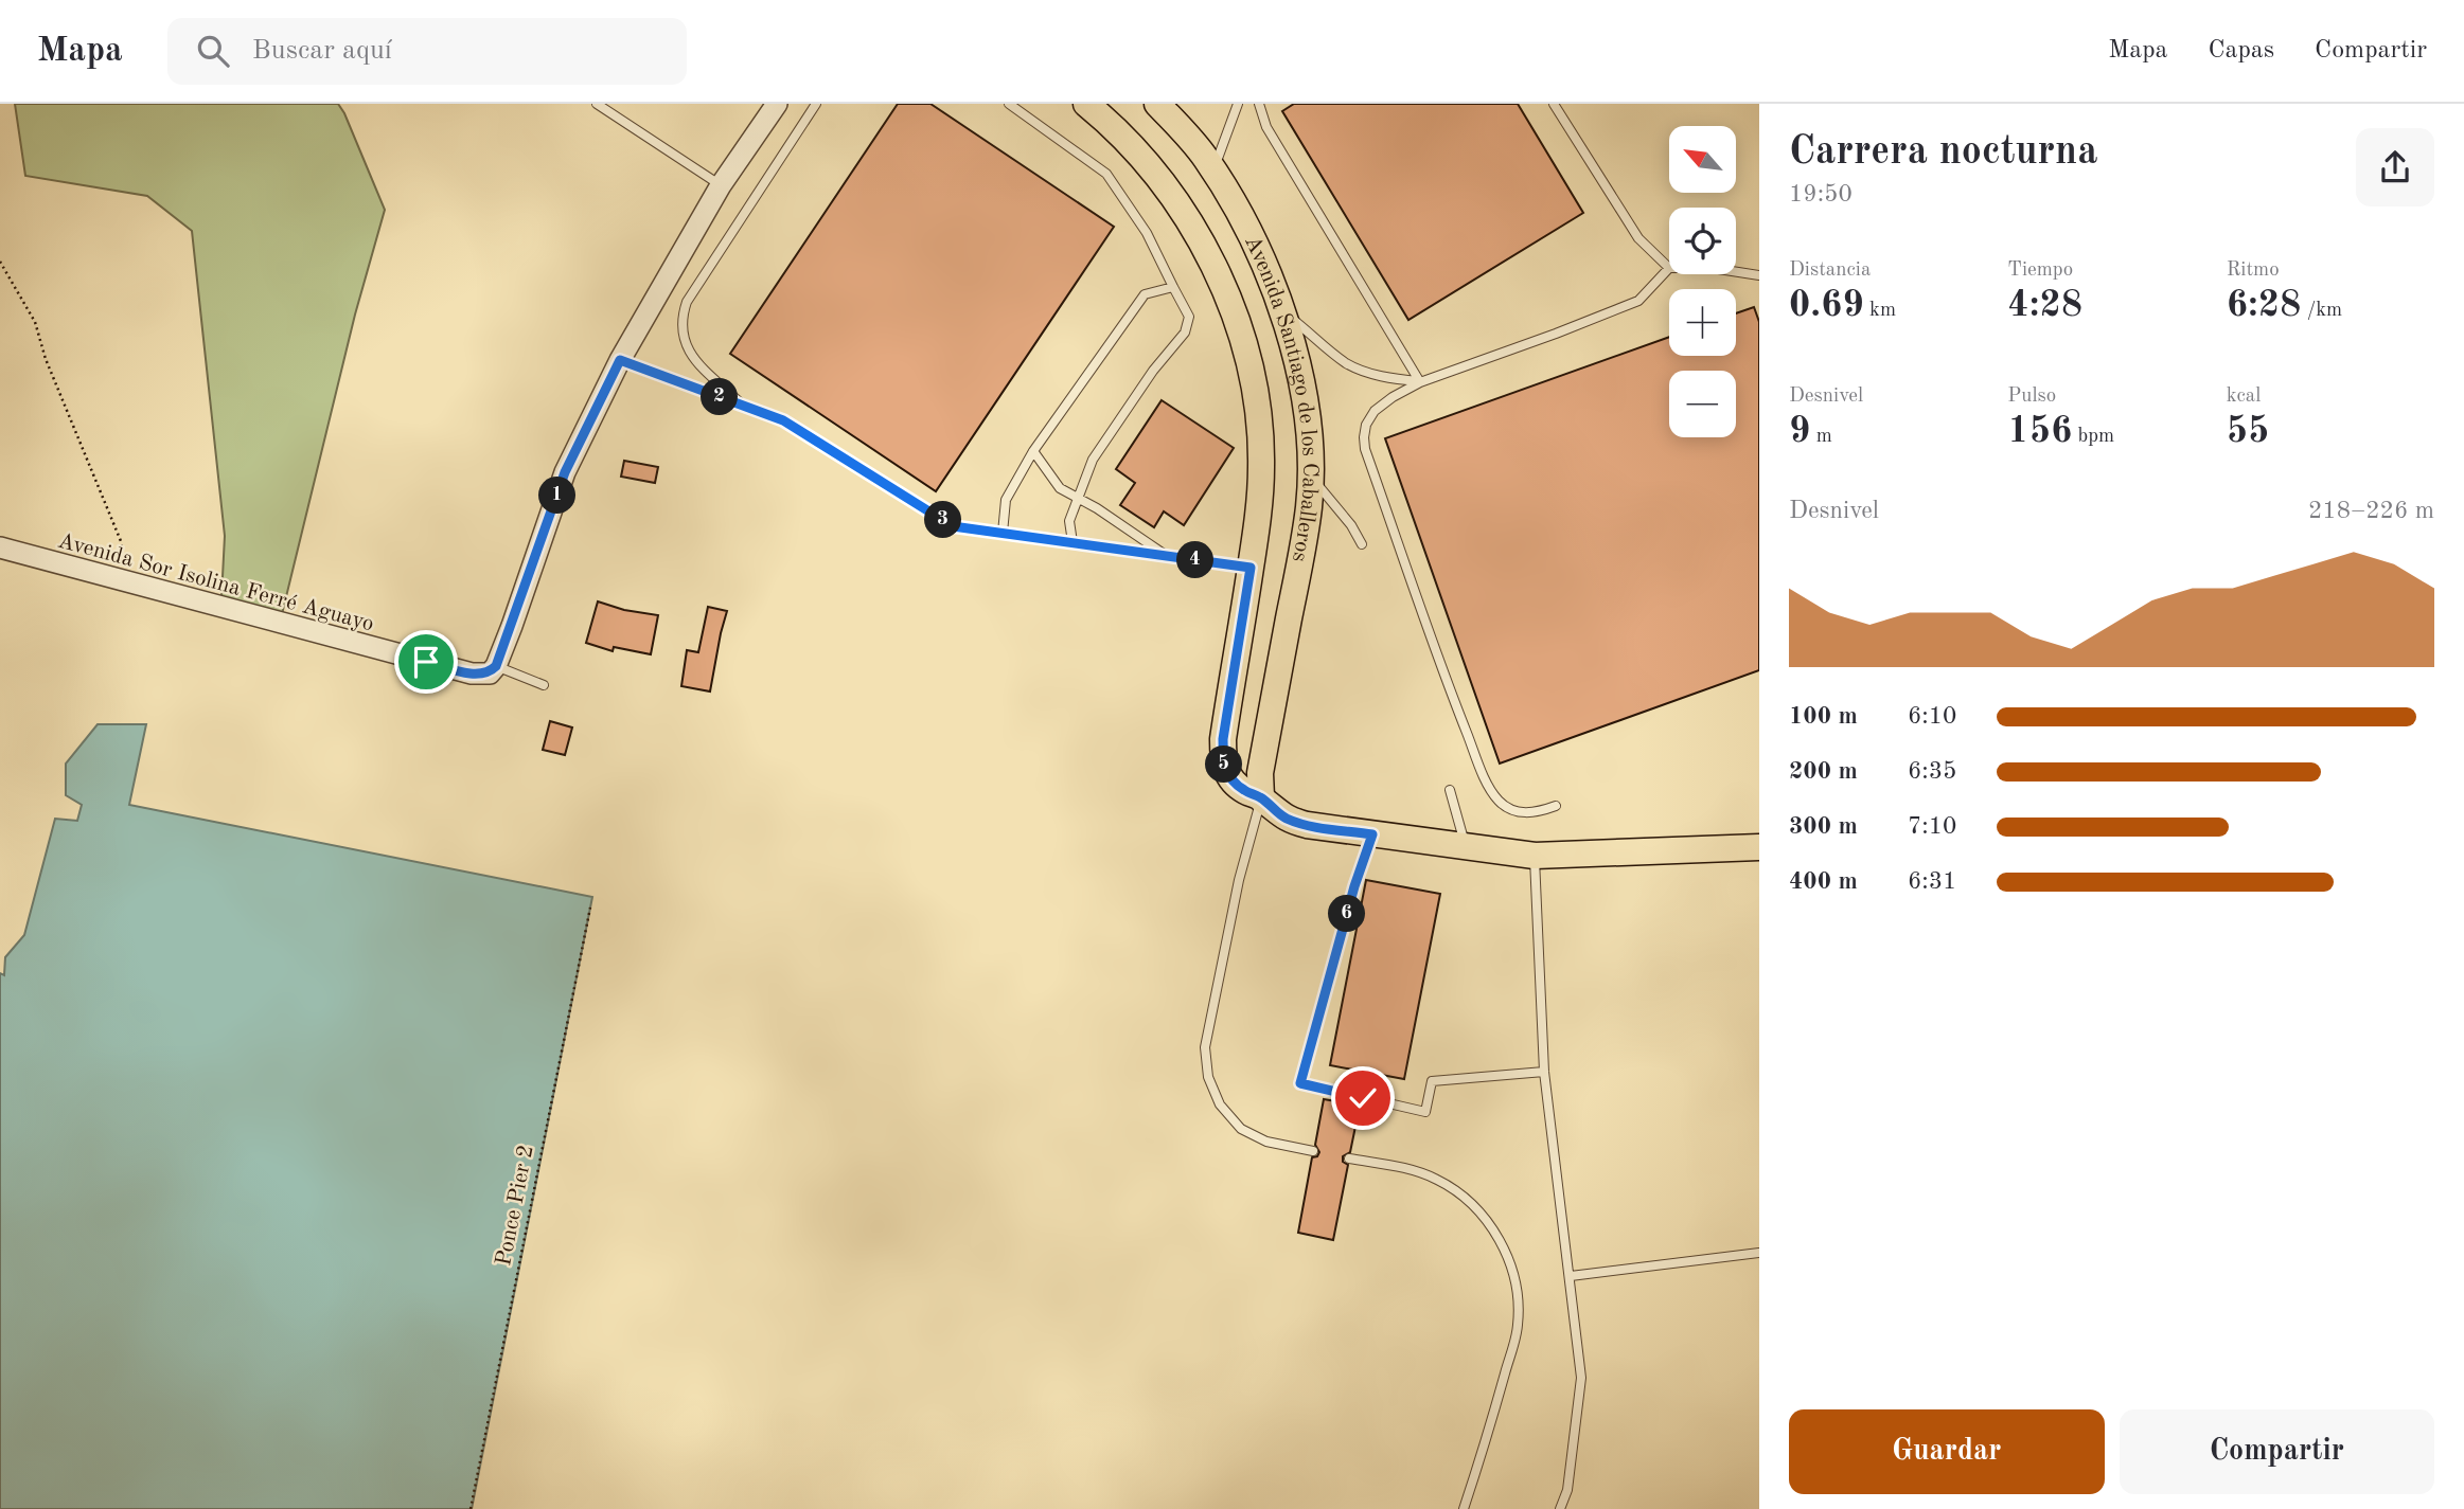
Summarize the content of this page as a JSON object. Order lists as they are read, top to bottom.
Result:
{
  "streets": {
    "main road": ["Avenida Santiago de los Caballeros"],
    "street": ["Avenida Sor Isolina Ferré Aguayo"],
    "path": ["Ponce Pier 2"]
  },
  "north": "top left",
  "page": {
    "header": "Mapa",
    "search": "Buscar aquí",
    "nav": ["Mapa", "Capas", "Compartir"],
    "heading": ["Carrera nocturna", "19:50"],
    "map_buttons": ["+", "−"],
    "stats": [
      ["Distancia", "0.69 km"],
      ["Tiempo", "4:28"],
      ["Ritmo", "6:28 /km"],
      ["Desnivel", "9 m"],
      ["Pulso", "156 bpm"],
      ["kcal", "55"]
    ],
    "pins": [
      "2",
      "1",
      "3",
      "4",
      "5",
      "6"
    ],
    "chart": ["Desnivel", "218–226 m"],
    "list": [
      {
        "name": "100 m",
        "note": "6:10"
      },
      {
        "name": "200 m",
        "note": "6:35"
      },
      {
        "name": "300 m",
        "note": "7:10"
      },
      {
        "name": "400 m",
        "note": "6:31"
      }
    ],
    "buttons": ["Guardar", "Compartir"]
  }
}
